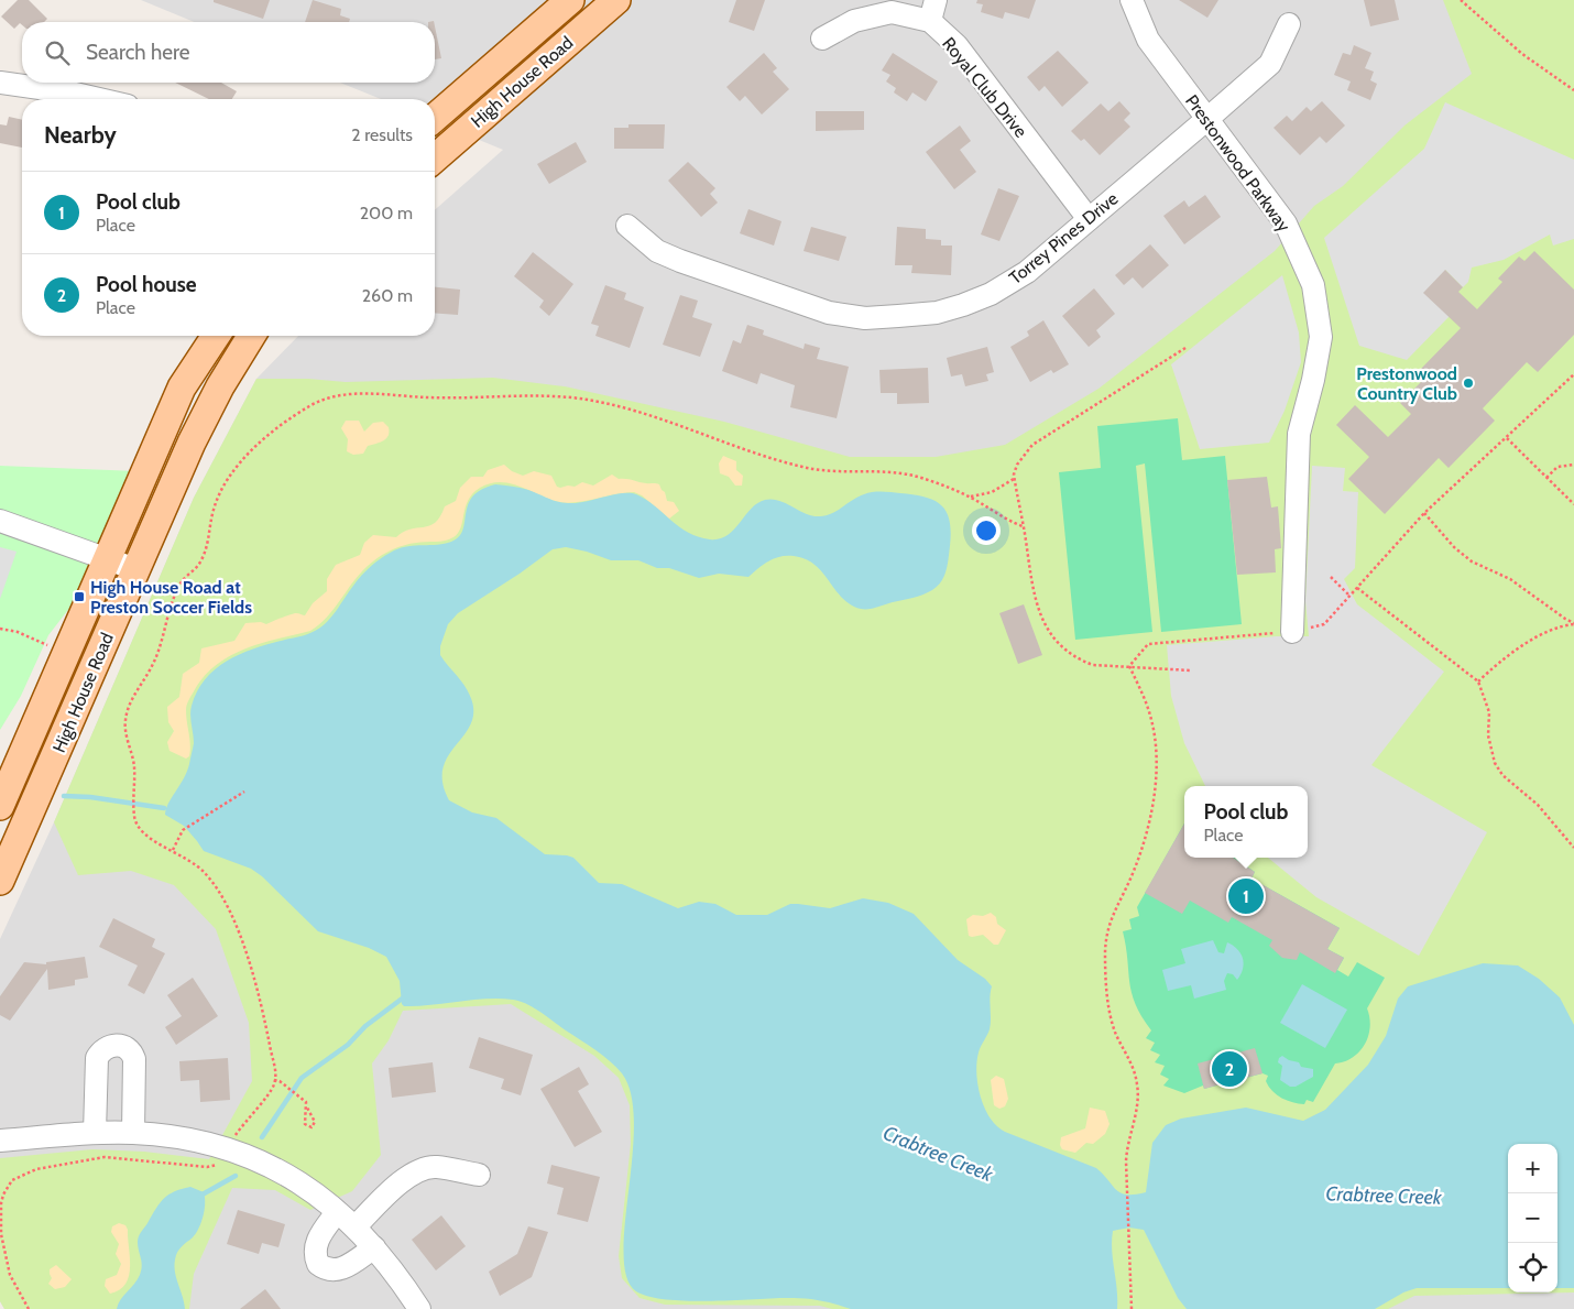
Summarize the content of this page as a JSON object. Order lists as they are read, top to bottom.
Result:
{
  "streets": {
    "main road": ["High House Road"],
    "street": ["Royal Club Drive", "Prestonwood Parkway", "Torrey Pines Drive"]
  },
  "crossings": [
    ["Royal Club Drive", "Torrey Pines Drive"],
    ["Prestonwood Parkway", "Torrey Pines Drive"]
  ],
  "water": ["Crabtree Creek"],
  "places": {
    "other": ["Prestonwood Country Club"],
    "transit": ["High House Road at Preston Soccer Fields"]
  },
  "page": {
    "search": "Search here",
    "heading": ["Nearby", "2 results"],
    "list": [
      {
        "mark": "1",
        "name": "Pool club",
        "note": "Place",
        "value": "200 m"
      },
      {
        "mark": "2",
        "name": "Pool house",
        "note": "Place",
        "value": "260 m"
      }
    ],
    "popup": ["Pool club", "Place"],
    "pins": ["1", "2"],
    "map_buttons": ["+", "−"]
  }
}
